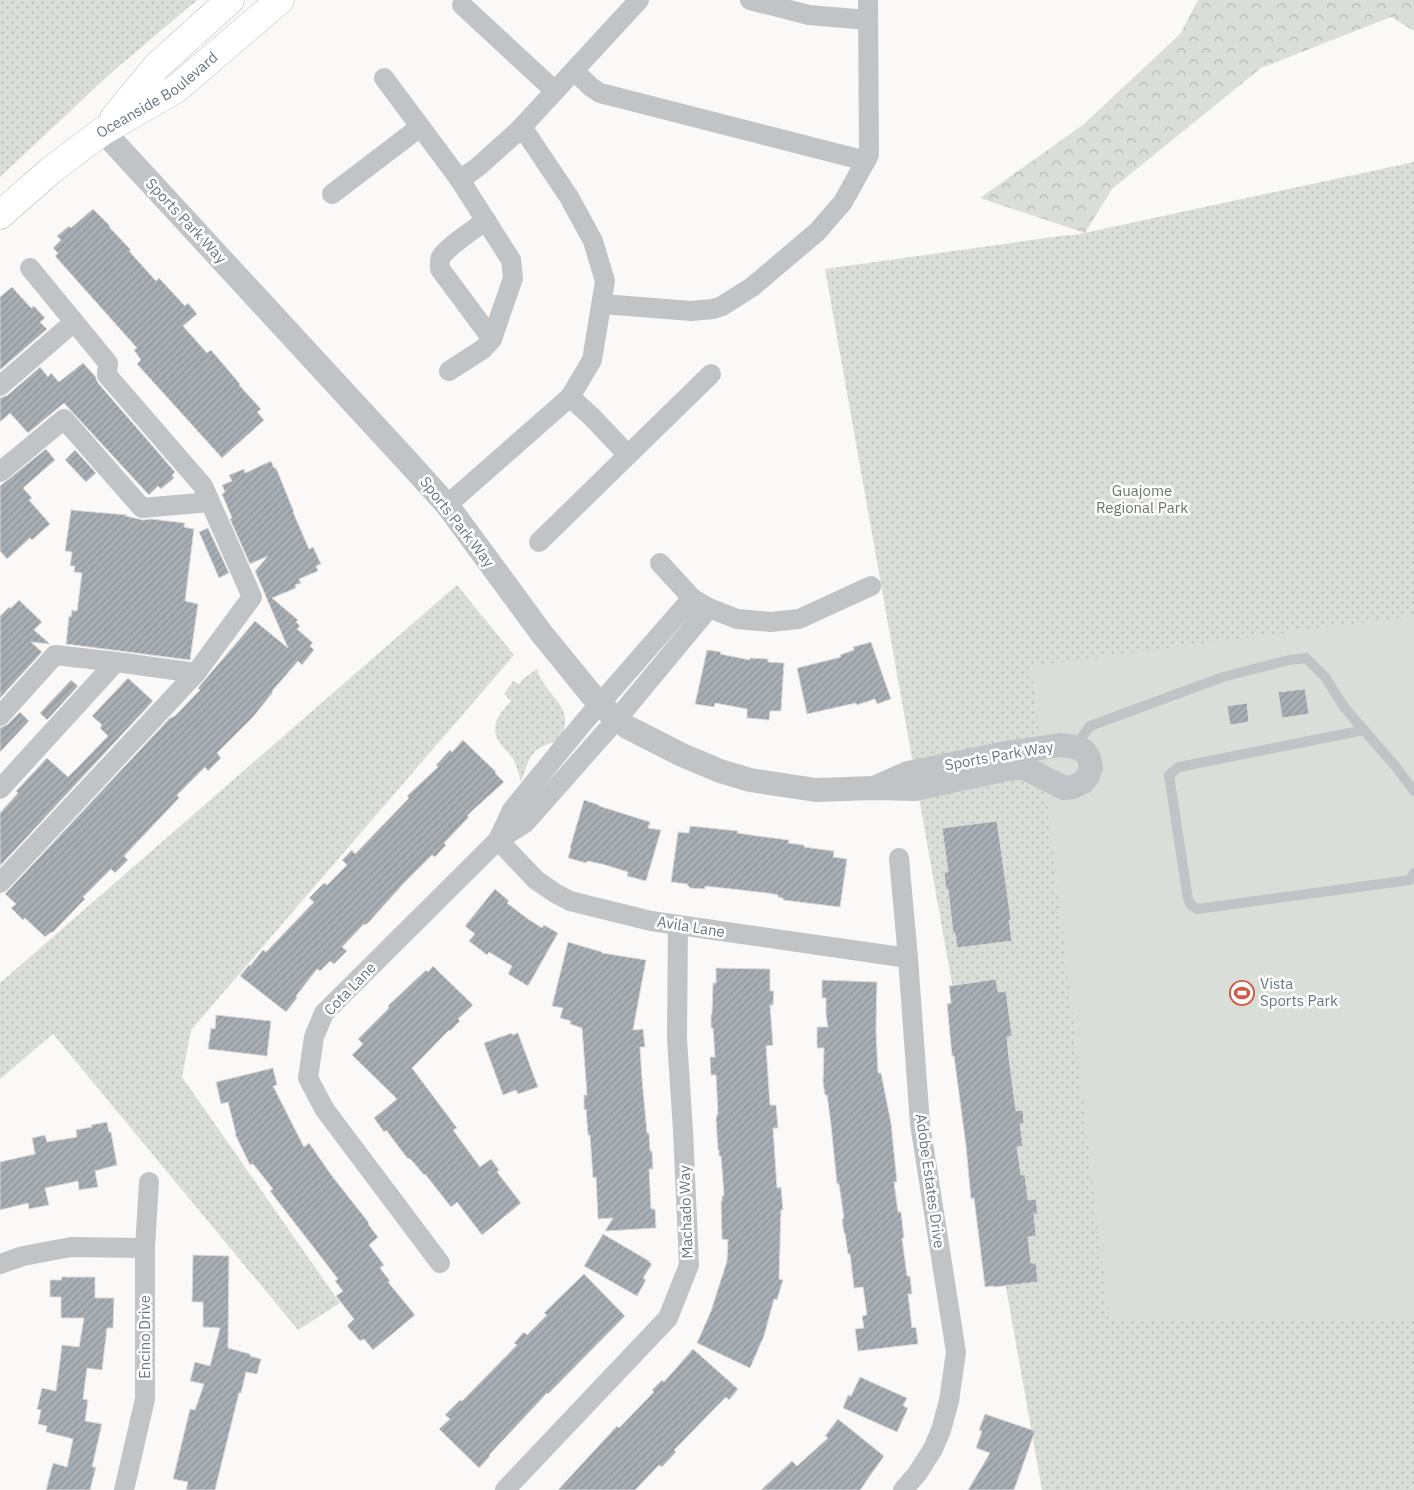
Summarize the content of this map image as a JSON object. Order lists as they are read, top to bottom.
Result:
{
  "streets": {
    "main road": ["Oceanside Boulevard"],
    "street": [
      "Sports Park Way",
      "Avila Lane",
      "Cota Lane",
      "Adobe Estates Drive",
      "Machado Way",
      "Encino Drive"
    ]
  },
  "crossings": [
    ["Oceanside Boulevard", "Sports Park Way"],
    ["Sports Park Way", "Cota Lane"],
    ["Avila Lane", "Cota Lane"],
    ["Avila Lane", "Adobe Estates Drive"],
    ["Avila Lane", "Machado Way"]
  ],
  "parks": ["Guajome Regional Park"],
  "places": {
    "sports": ["Vista Sports Park"]
  }
}
